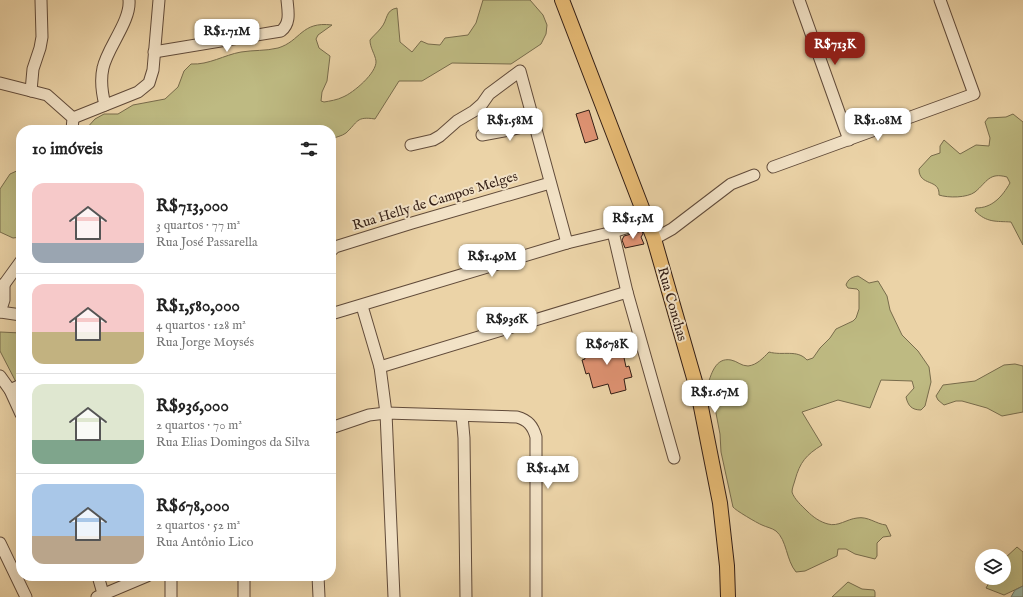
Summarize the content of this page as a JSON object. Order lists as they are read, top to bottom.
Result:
{
  "streets": {
    "main road": ["Rua Conchas"],
    "street": ["Rua Helly de Campos Melges"]
  },
  "page": {
    "price": [
      "R$1.71M",
      "R$713K",
      "R$1.58M",
      "R$1.08M",
      "R$1.5M",
      "R$1.49M",
      "R$936K",
      "R$678K",
      "R$1.67M",
      "R$1.4M"
    ],
    "heading": "10 imóveis",
    "list": [
      {
        "name": "R$713,000",
        "note": "3 quartos · 77 m² · Rua José Passarella"
      },
      {
        "name": "R$1,580,000",
        "note": "4 quartos · 128 m² · Rua Jorge Moysés"
      },
      {
        "name": "R$936,000",
        "note": "2 quartos · 70 m² · Rua Elias Domingos da Silva"
      },
      {
        "name": "R$678,000",
        "note": "2 quartos · 52 m² · Rua Antônio Lico"
      }
    ]
  }
}
